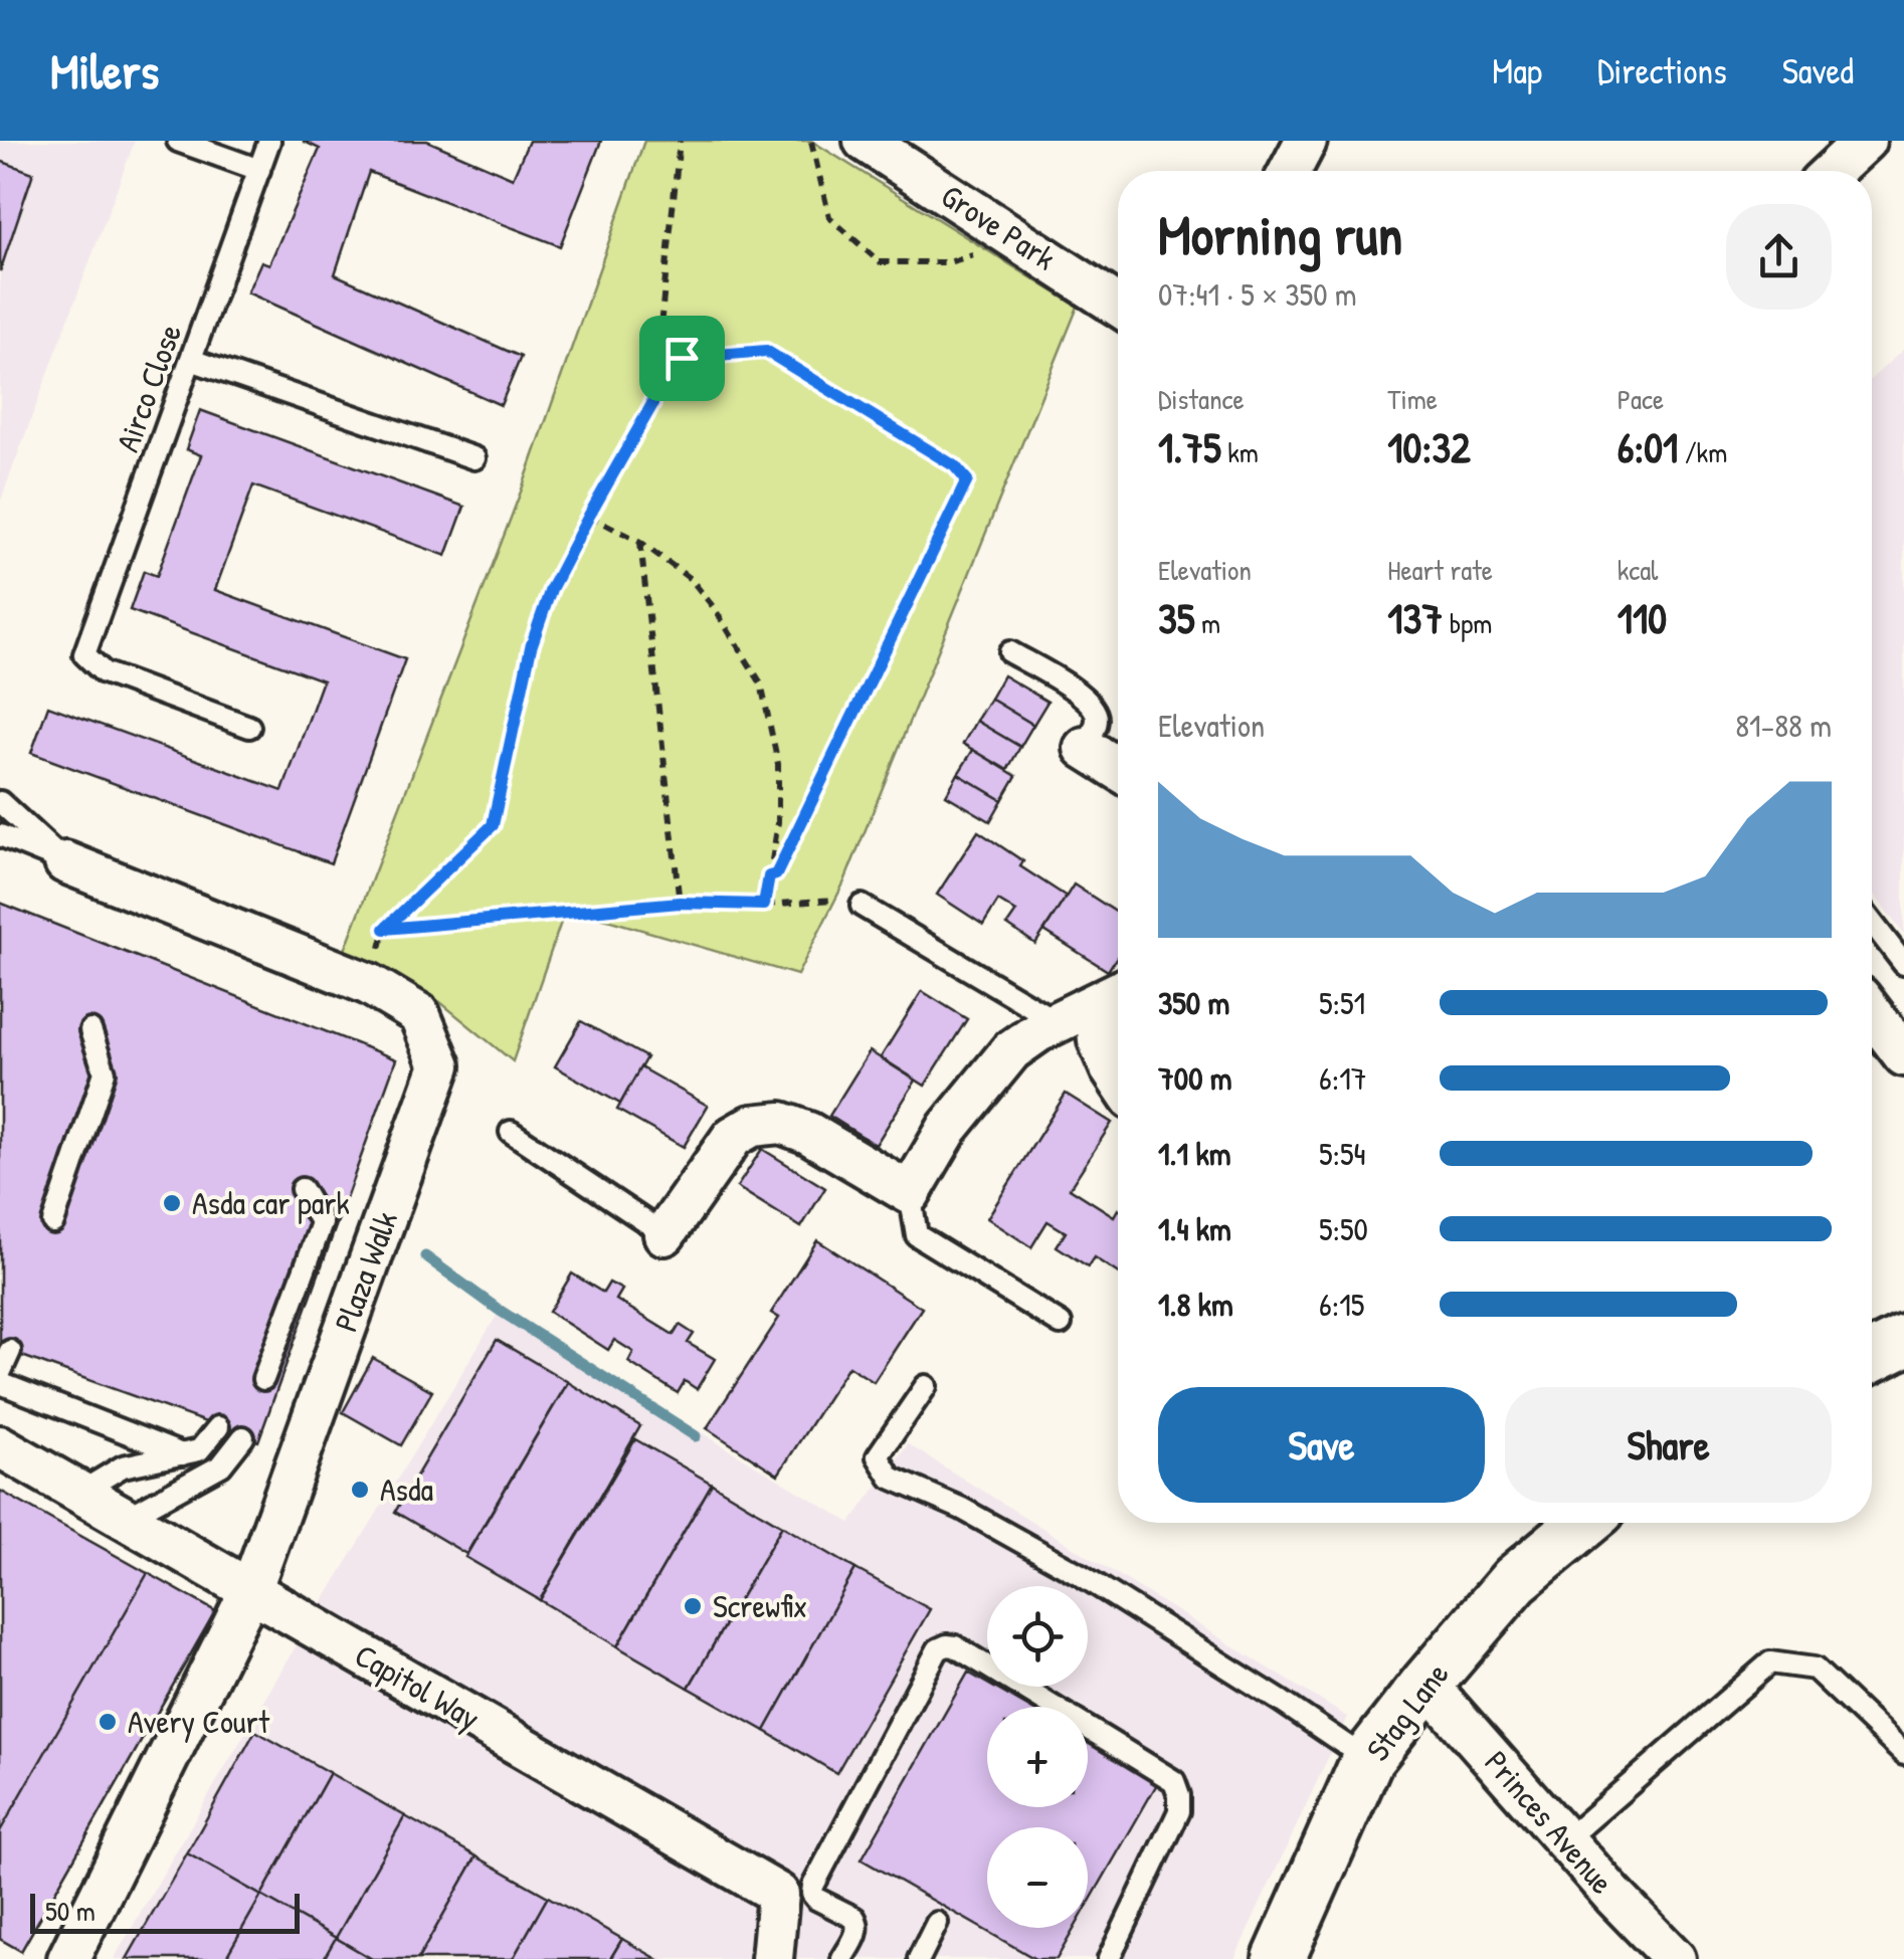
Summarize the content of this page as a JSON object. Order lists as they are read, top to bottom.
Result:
{
  "streets": {
    "street": [
      "Grove Park",
      "Plaza Walk",
      "Capitol Way",
      "Stag Lane",
      "Princes Avenue"
    ],
    "lane": ["Airco Close"]
  },
  "crossings": [
    ["Plaza Walk", "Capitol Way"],
    ["Stag Lane", "Princes Avenue"]
  ],
  "places": [
    "Asda car park",
    "Asda",
    "Screwfix",
    "Avery Court"
  ],
  "scale_bar": "50 m",
  "page": {
    "header": "Milers",
    "nav": ["Map", "Directions", "Saved"],
    "heading": ["Morning run", "07:41 · 5 × 350 m"],
    "stats": [
      ["Distance", "1.75 km"],
      ["Time", "10:32"],
      ["Pace", "6:01 /km"],
      ["Elevation", "35 m"],
      ["Heart rate", "137 bpm"],
      ["kcal", "110"]
    ],
    "chart": ["Elevation", "81–88 m"],
    "list": [
      {
        "name": "350 m",
        "note": "5:51"
      },
      {
        "name": "700 m",
        "note": "6:17"
      },
      {
        "name": "1.1 km",
        "note": "5:54"
      },
      {
        "name": "1.4 km",
        "note": "5:50"
      },
      {
        "name": "1.8 km",
        "note": "6:15"
      }
    ],
    "buttons": ["Save", "Share"],
    "map_buttons": ["+", "−"],
    "scale": "50 m"
  }
}
